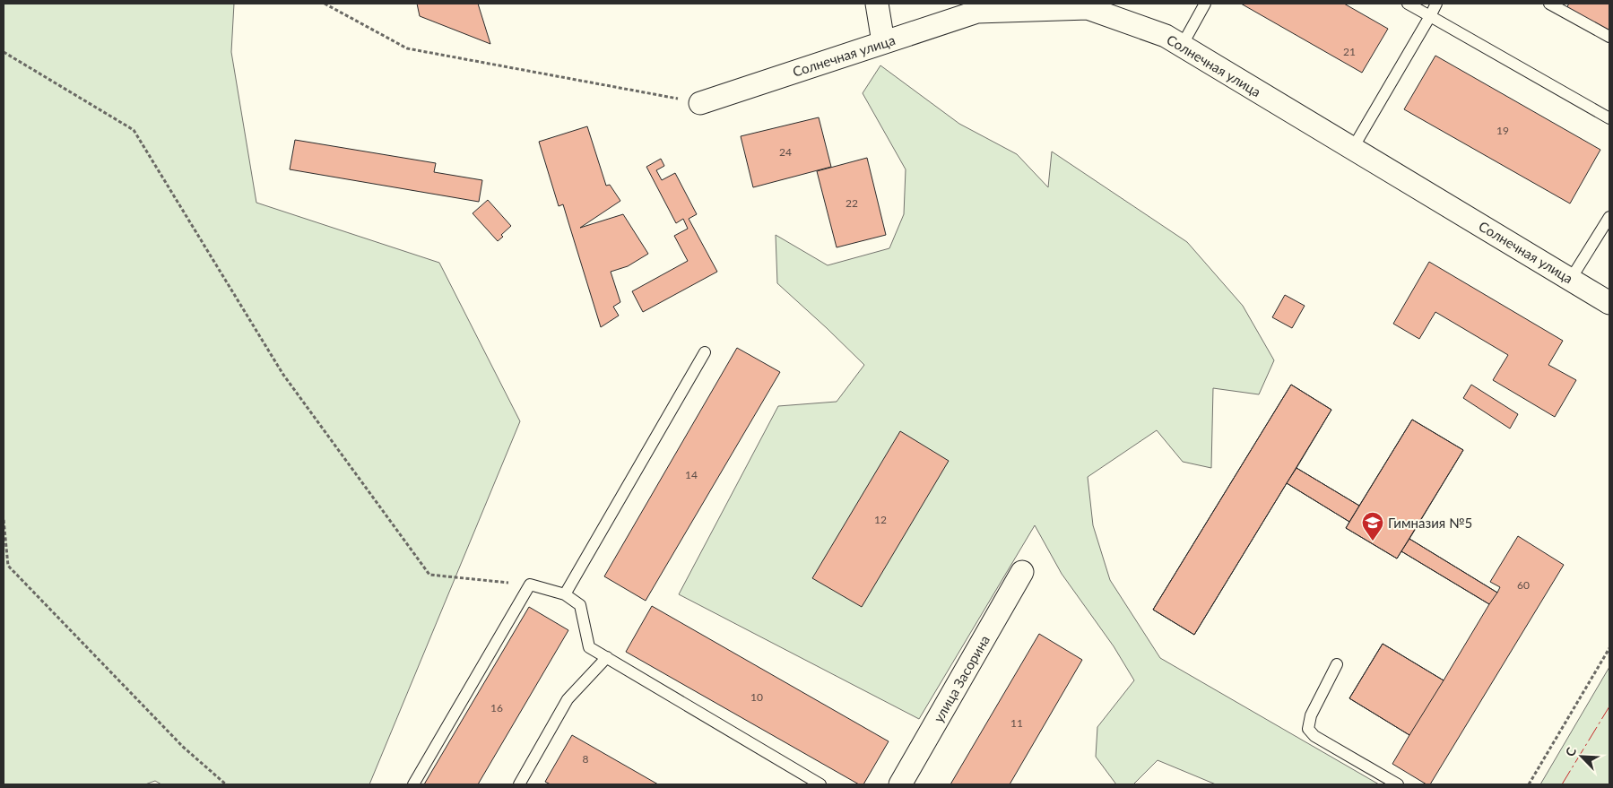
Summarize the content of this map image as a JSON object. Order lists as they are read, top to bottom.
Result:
{
  "streets": {
    "street": ["Солнечная улица", "улица Засорина"]
  },
  "places": {
    "school or university": ["Гимназия №5"]
  },
  "house_numbers": [
    "21",
    "19",
    "24",
    "22",
    "14",
    "12",
    "60",
    "10",
    "16",
    "11",
    "8"
  ],
  "north": "top left"
}
